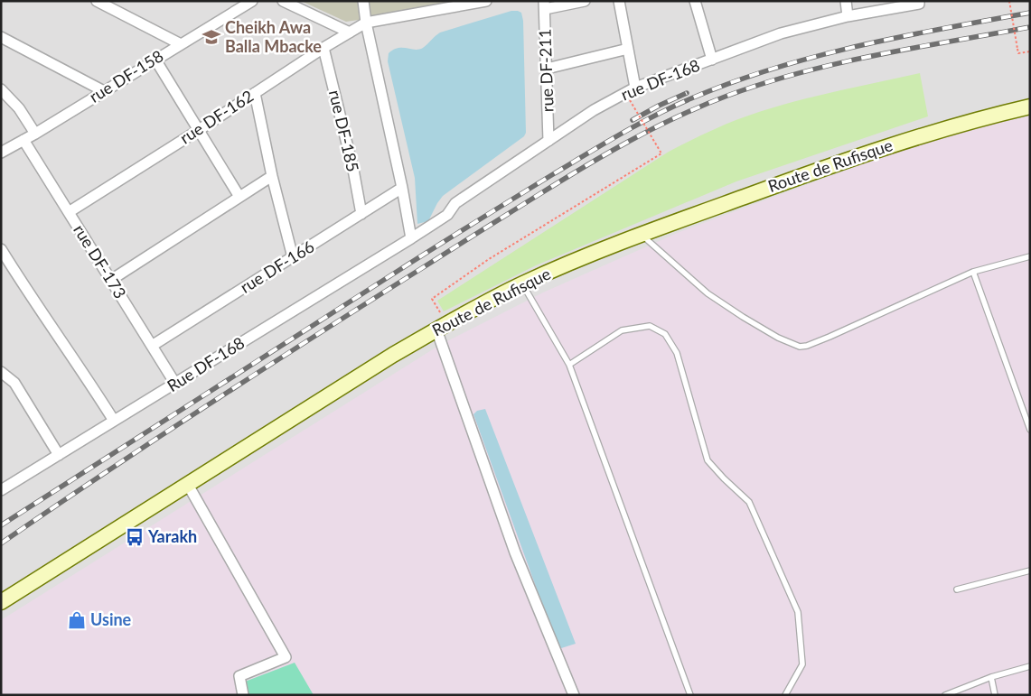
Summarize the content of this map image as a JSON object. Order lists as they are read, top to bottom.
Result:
{
  "streets": {
    "main road": ["Route de Rufisque"],
    "street": [
      "rue DF-211",
      "rue DF-158",
      "rue DF-168",
      "rue DF-162",
      "rue DF-185",
      "rue DF-173",
      "rue DF-166",
      "Rue DF-168"
    ]
  },
  "crossings": [
    ["rue DF-211", "rue DF-168"],
    ["rue DF-158", "rue DF-173"],
    ["rue DF-168", "Rue DF-168"],
    ["rue DF-162", "rue DF-185"],
    ["rue DF-162", "rue DF-173"],
    ["rue DF-185", "rue DF-166"],
    ["rue DF-173", "rue DF-166"],
    ["rue DF-173", "Rue DF-168"]
  ],
  "places": {
    "school or university": ["Cheikh Awa Balla Mbacke"],
    "bus stop": ["Yarakh"],
    "shop": ["Usine"]
  }
}
